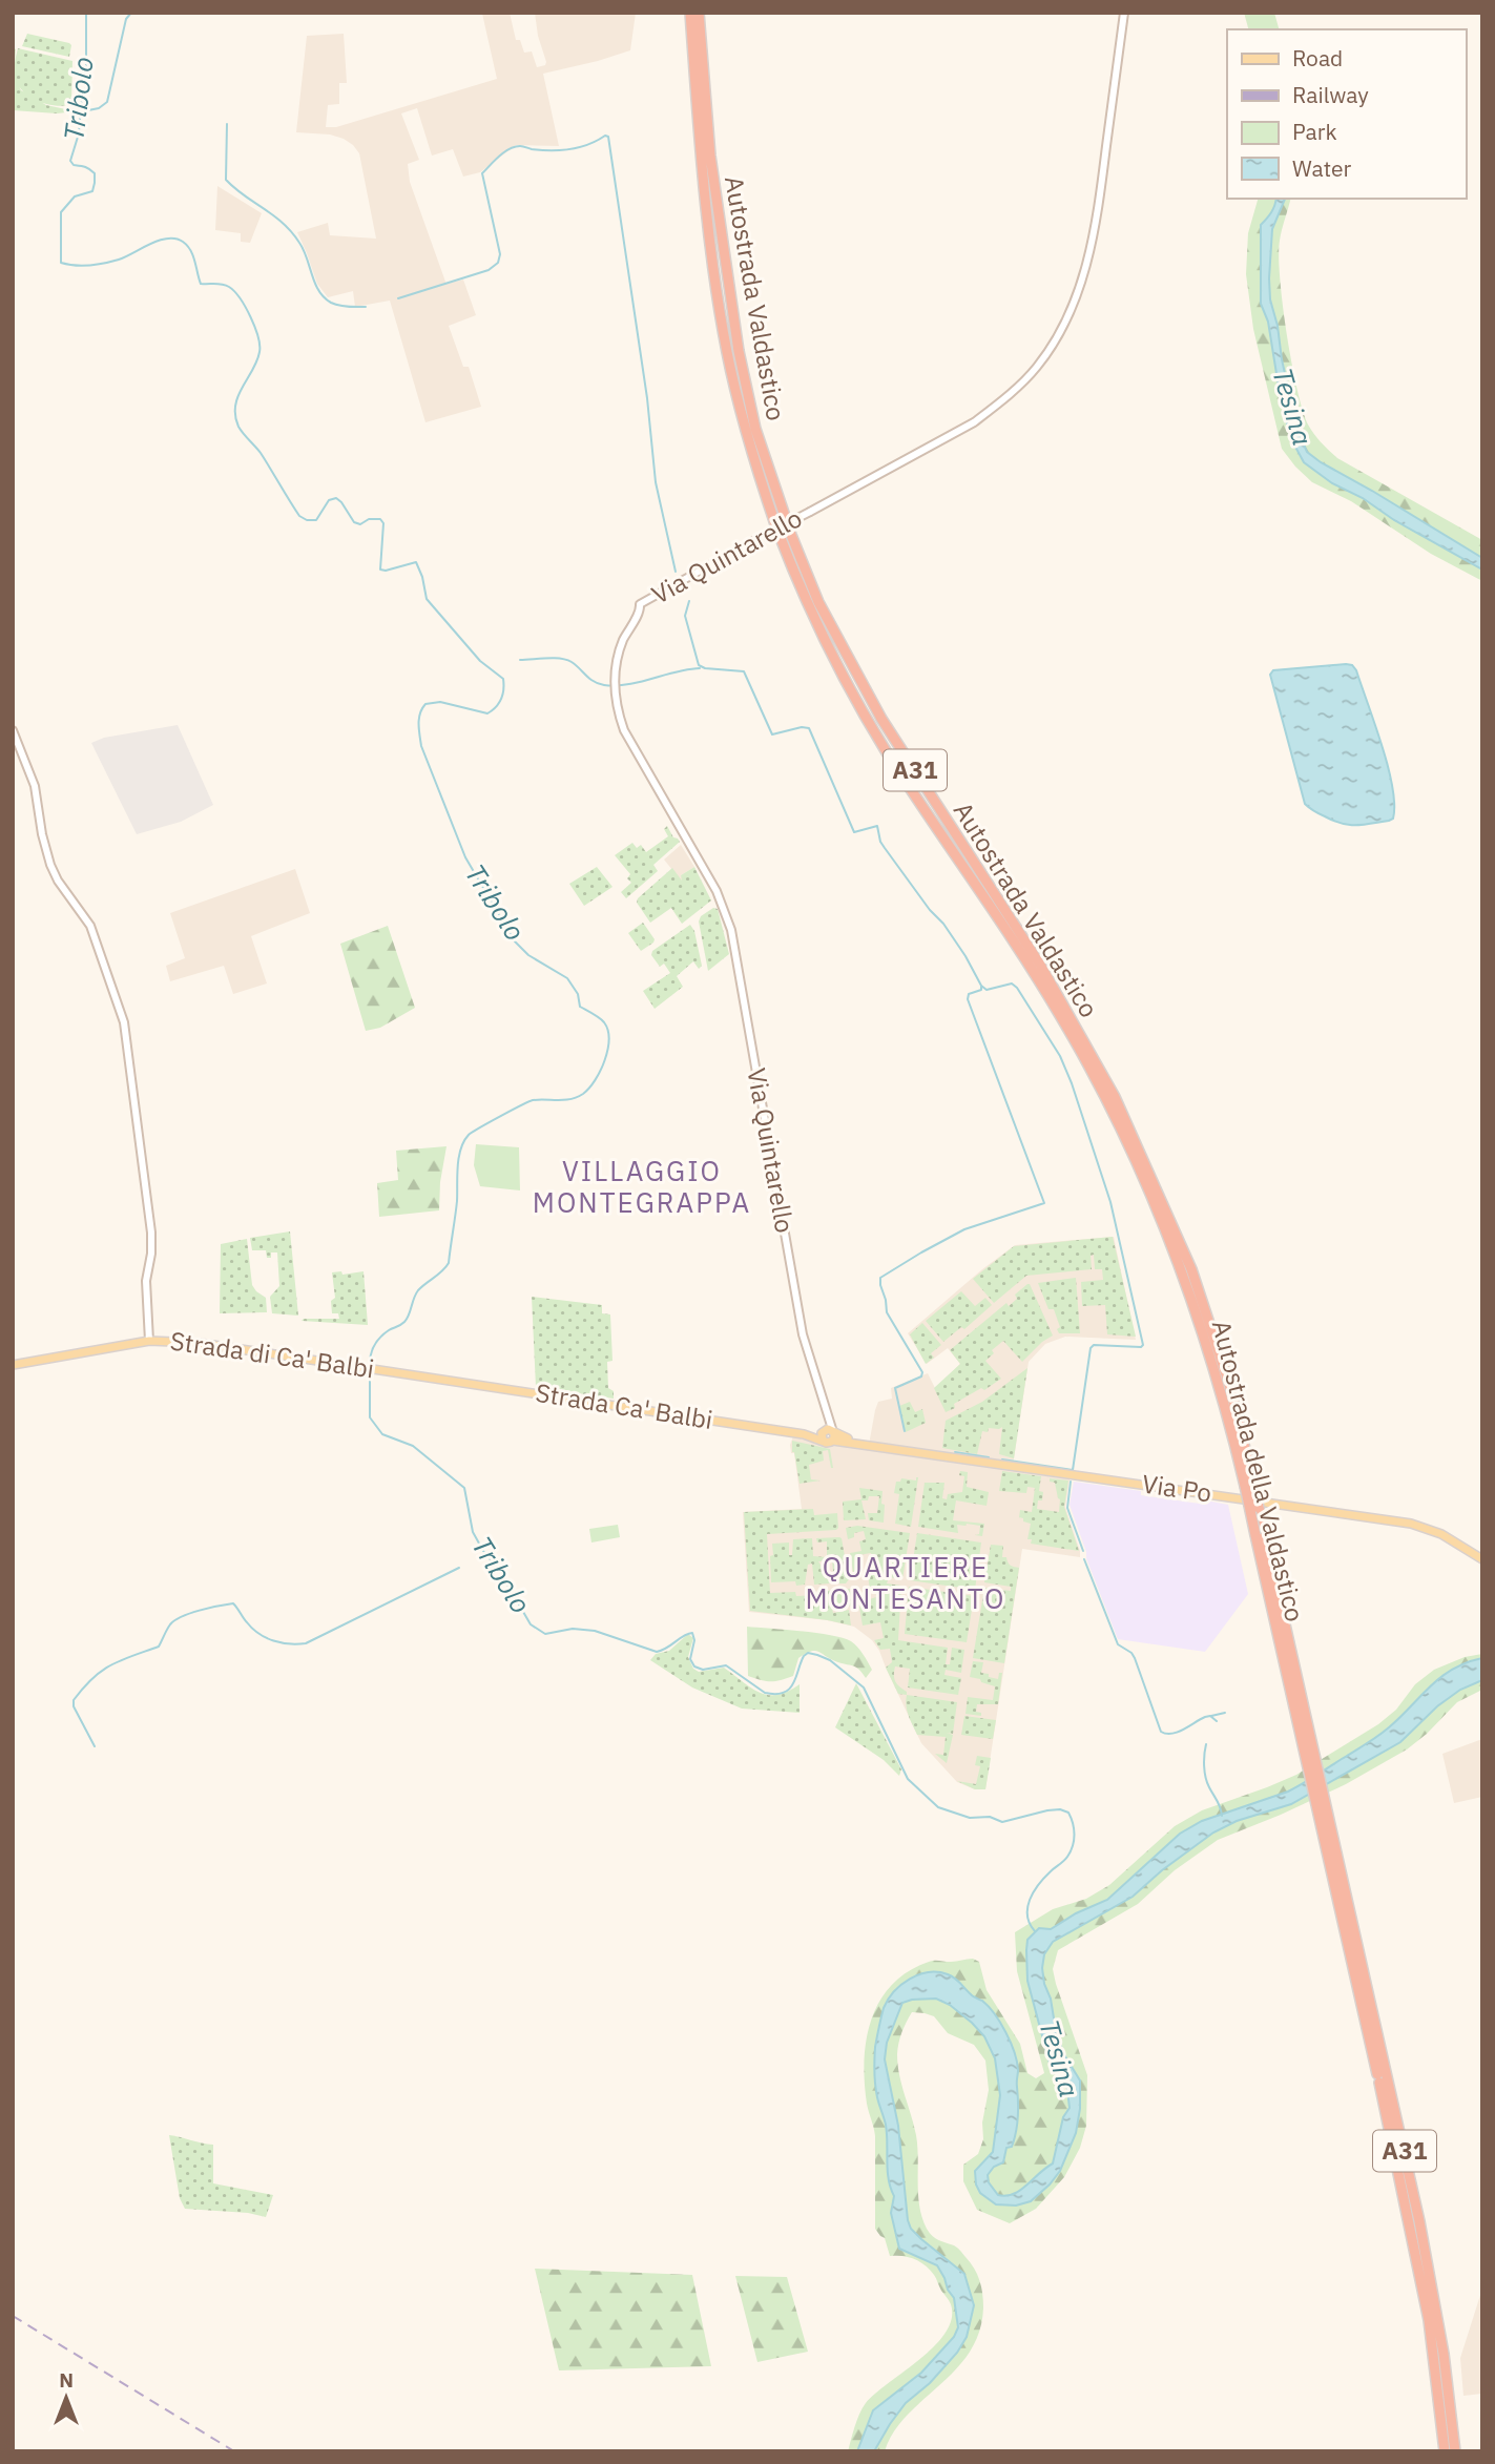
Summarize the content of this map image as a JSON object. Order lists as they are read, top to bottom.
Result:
{
  "streets": {
    "highway": ["Autostrada Valdastico", "A31", "Autostrada della Valdastico"],
    "main road": ["Strada di Ca' Balbi", "Strada Ca' Balbi", "Via Po"],
    "street": ["Via Quintarello"]
  },
  "crossings": [
    ["Autostrada Valdastico", "Autostrada della Valdastico"],
    ["Via Quintarello", "Strada Ca' Balbi"],
    ["Via Quintarello", "Via Po"],
    ["Strada di Ca' Balbi", "Strada Ca' Balbi"],
    ["Strada Ca' Balbi", "Via Po"]
  ],
  "districts": ["VILLAGGIO MONTEGRAPPA", "QUARTIERE MONTESANTO"],
  "water": ["Tribolo", "Tesina"],
  "legend": [
    "Road",
    "Railway",
    "Park",
    "Water"
  ],
  "north": "top"
}
